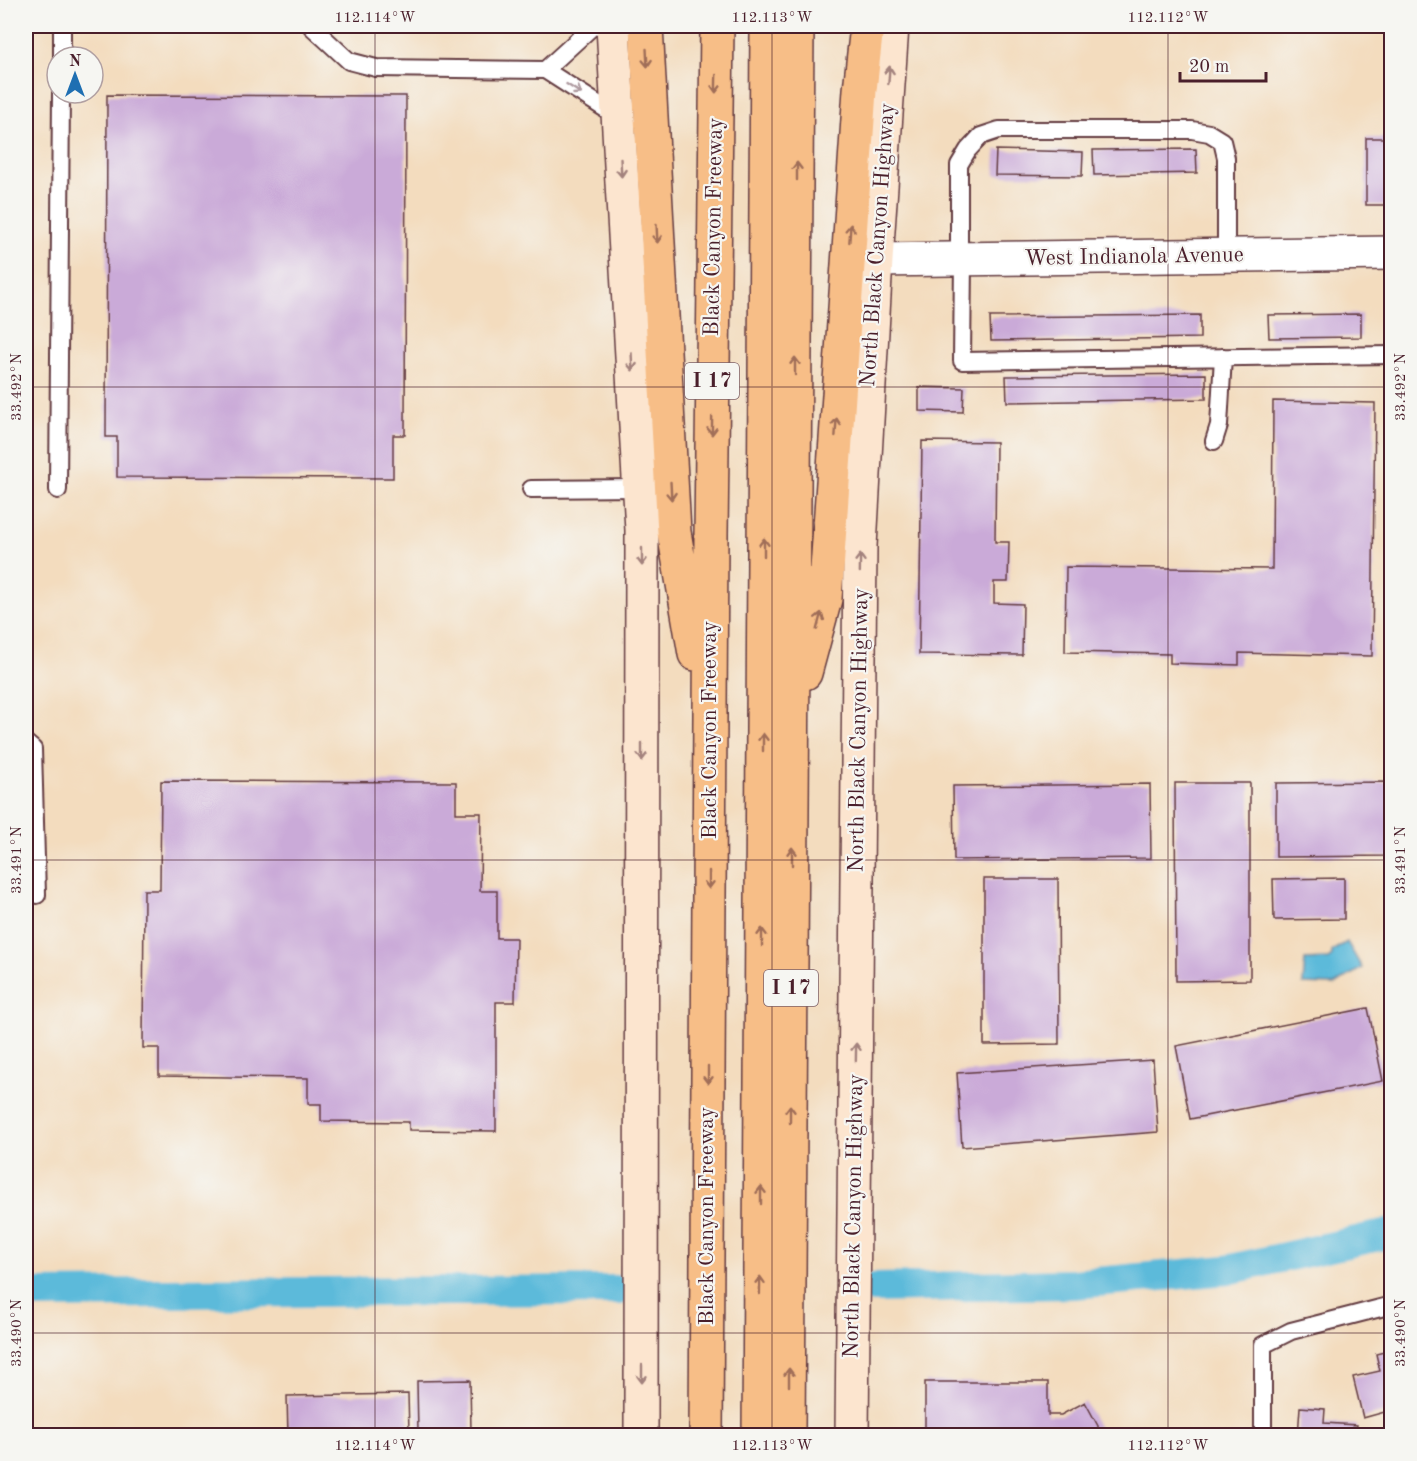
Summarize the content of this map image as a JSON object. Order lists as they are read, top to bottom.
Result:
{
  "streets": {
    "highway": ["Black Canyon Freeway", "I 17"],
    "main road": ["North Black Canyon Highway"],
    "street": ["West Indianola Avenue"]
  },
  "crossings": [
    ["North Black Canyon Highway", "West Indianola Avenue"]
  ],
  "scale_bar": "20 m",
  "north": "top",
  "coordinates": [
    "112.114°W",
    "112.113°W",
    "112.112°W",
    "33.492°N",
    "33.491°N",
    "33.490°N"
  ]
}
